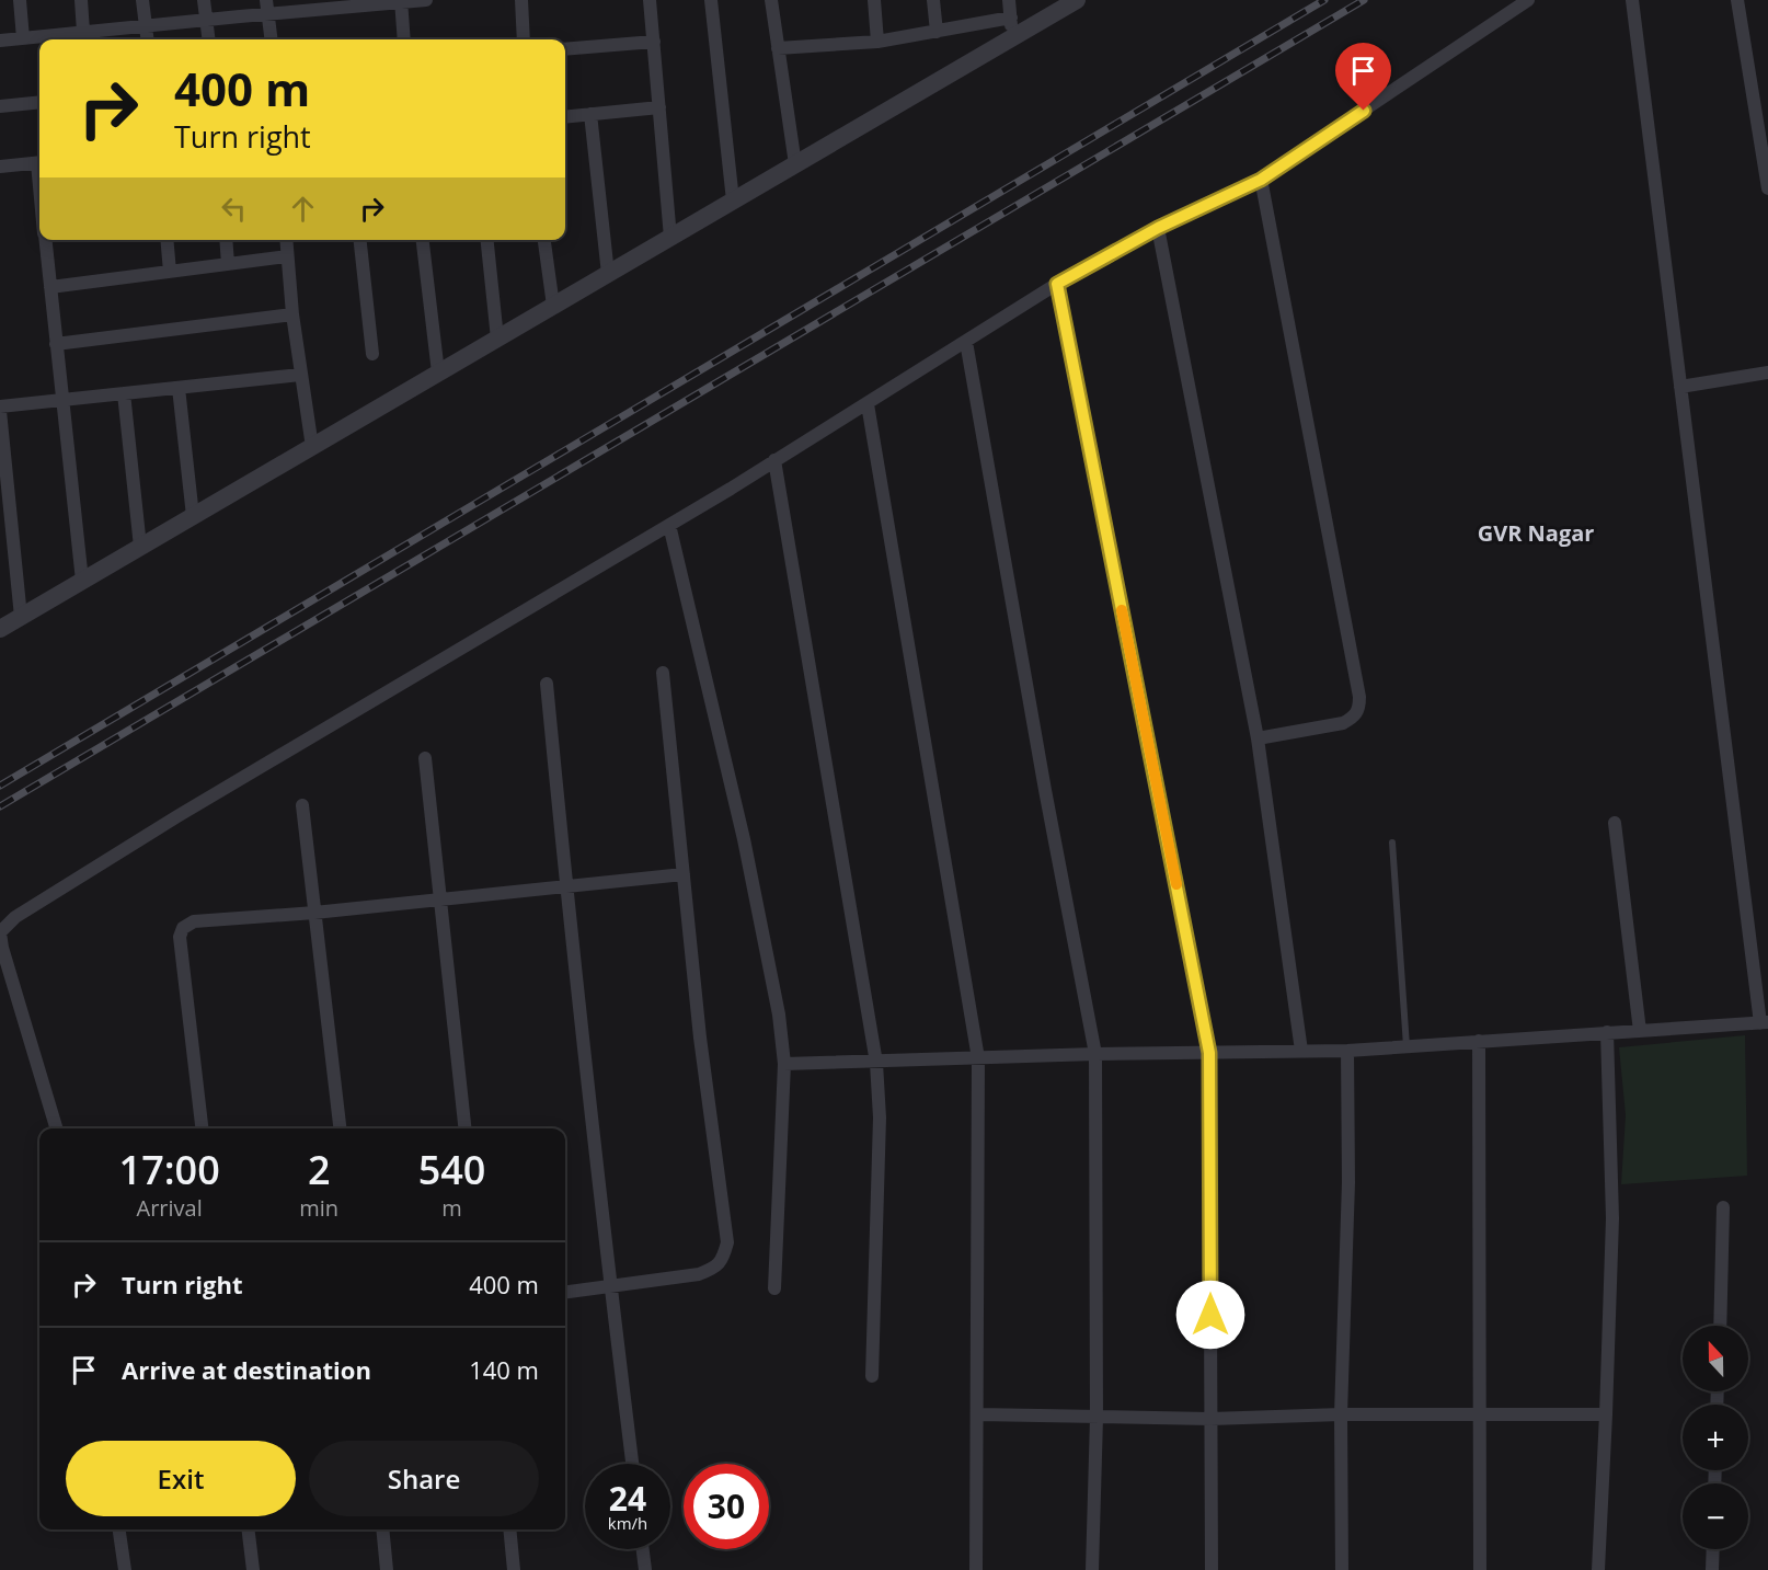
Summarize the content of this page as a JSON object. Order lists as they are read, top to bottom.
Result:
{
  "districts": ["GVR Nagar"],
  "north": "top",
  "page": {
    "turn": ["400 m", "Turn right"],
    "eta": [
      "17:00",
      "Arrival",
      "2",
      "min",
      "540",
      "m"
    ],
    "list": [
      {
        "name": "Turn right",
        "value": "400 m"
      },
      {
        "name": "Arrive at destination",
        "value": "140 m"
      }
    ],
    "map_buttons": ["+", "−"],
    "buttons": ["Exit", "Share"],
    "speed": "24 km/h",
    "limit": "30"
  }
}
